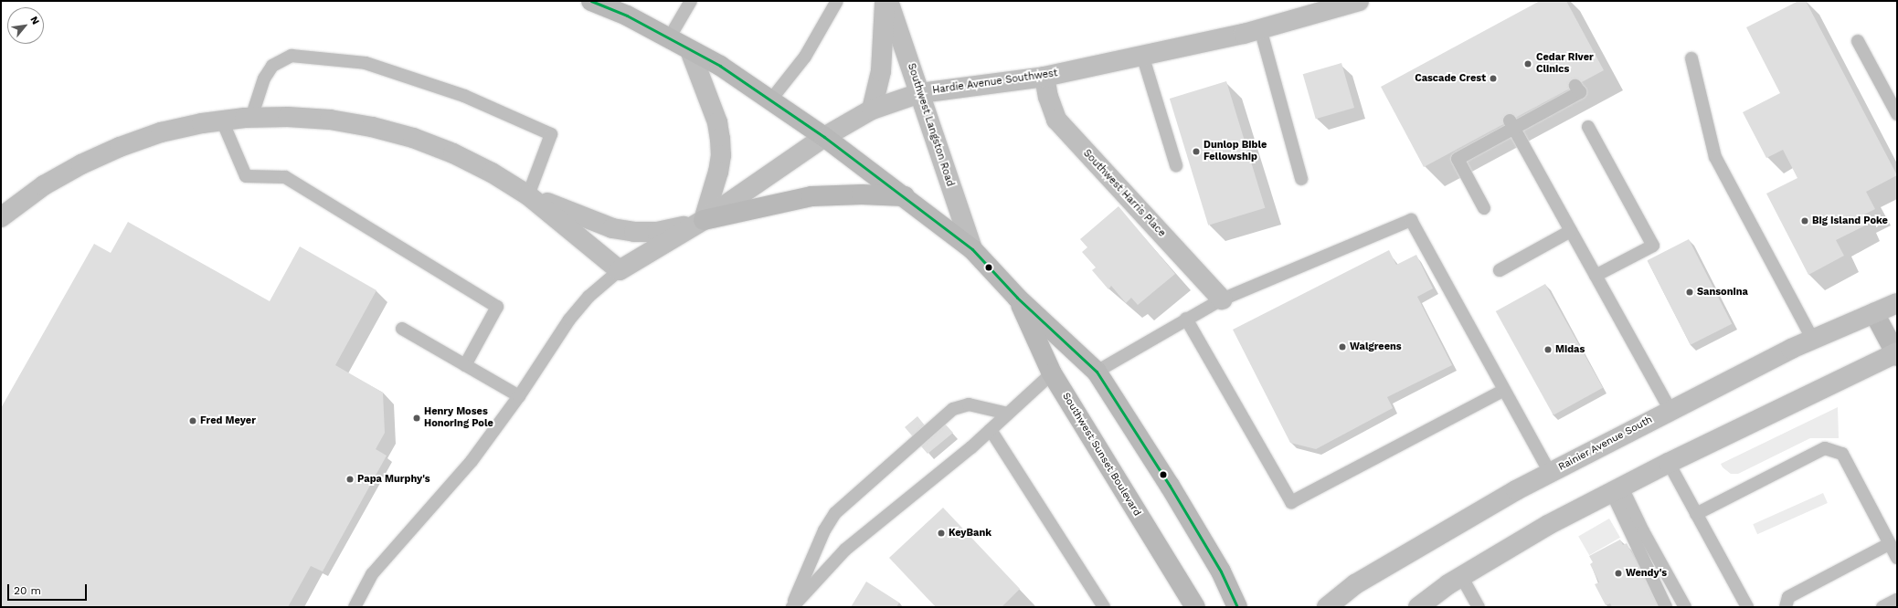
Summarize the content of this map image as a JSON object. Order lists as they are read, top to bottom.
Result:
{
  "streets": {
    "main road": ["Southwest Sunset Boulevard"],
    "street": [
      "Hardie Avenue Southwest",
      "Southwest Langston Road",
      "Southwest Harris Place",
      "Rainier Avenue South"
    ]
  },
  "crossings": [
    ["Hardie Avenue Southwest", "Southwest Langston Road"],
    ["Hardie Avenue Southwest", "Southwest Harris Place"],
    ["Hardie Avenue Southwest", "Southwest Sunset Boulevard"],
    ["Southwest Langston Road", "Southwest Sunset Boulevard"]
  ],
  "places": [
    "Cedar River Clinics",
    "Cascade Crest",
    "Dunlop Bible Fellowship",
    "Big Island Poke",
    "Sansonina",
    "Walgreens",
    "Midas",
    "Henry Moses Honoring Pole",
    "Fred Meyer",
    "Papa Murphy's",
    "KeyBank",
    "Wendy's"
  ],
  "scale_bar": "20 m",
  "north": "top right"
}
